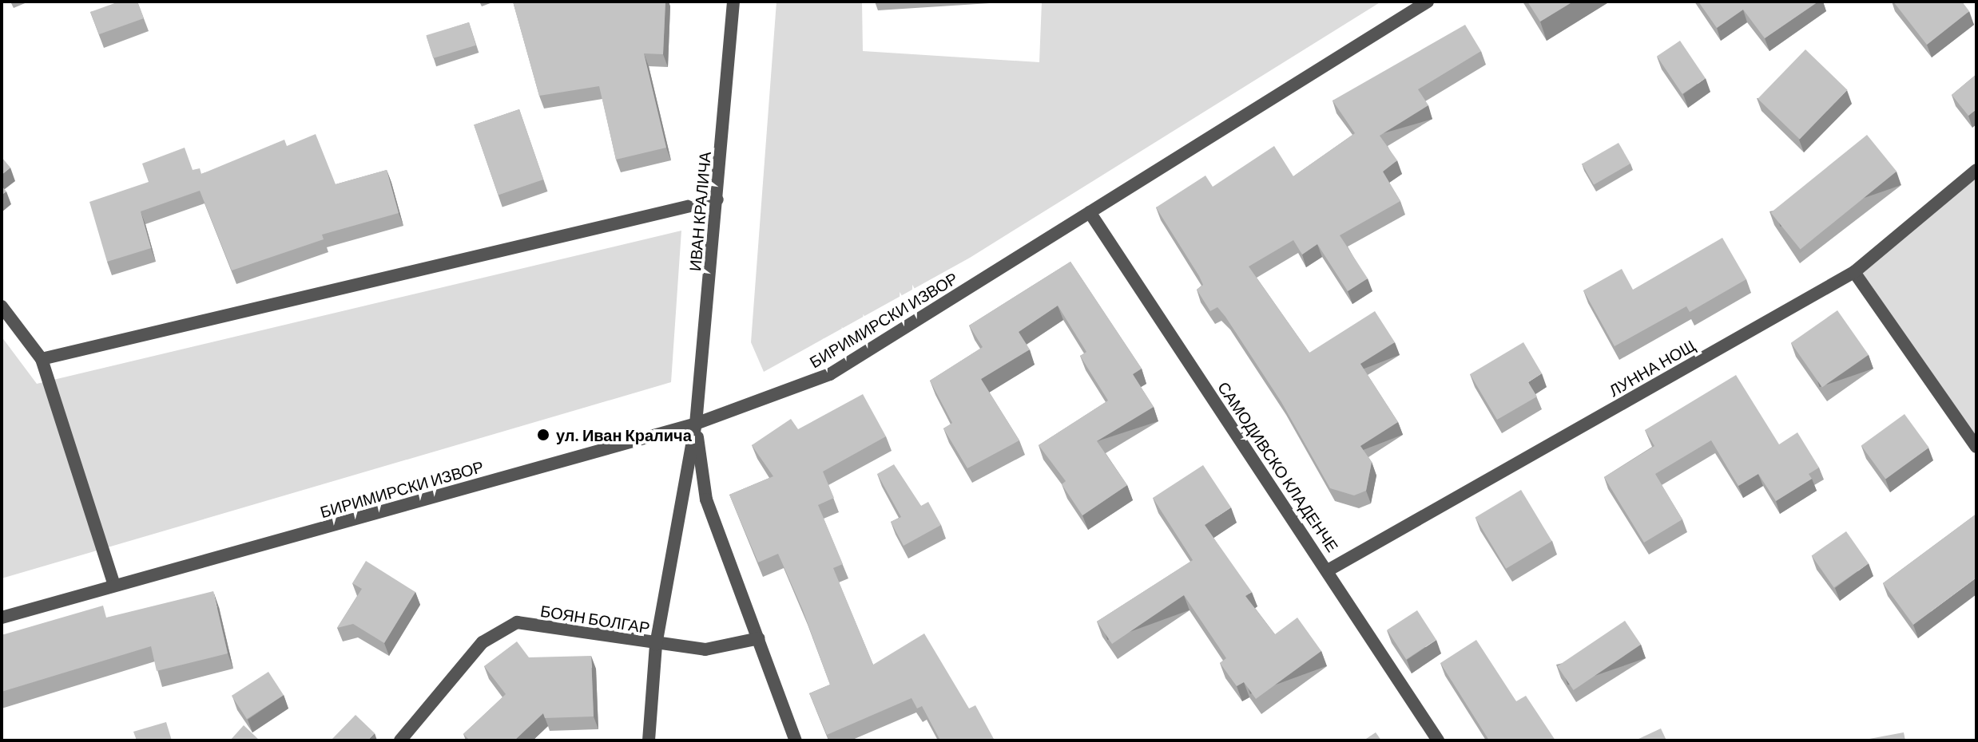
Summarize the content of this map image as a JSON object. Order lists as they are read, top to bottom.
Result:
{
  "streets": {
    "street": [
      "ИВАН КРАЛИЧА",
      "БИРИМИРСКИ ИЗВОР",
      "ЛУННА НОЩ",
      "САМОДИВСКО КЛАДЕНЧЕ",
      "БОЯН БОЛГАР"
    ]
  },
  "crossings": [
    ["ИВАН КРАЛИЧА", "БИРИМИРСКИ ИЗВОР"],
    ["ИВАН КРАЛИЧА", "БОЯН БОЛГАР"],
    ["БИРИМИРСКИ ИЗВОР", "САМОДИВСКО КЛАДЕНЧЕ"],
    ["ЛУННА НОЩ", "САМОДИВСКО КЛАДЕНЧЕ"]
  ],
  "places": ["ул. Иван Кралича"]
}
